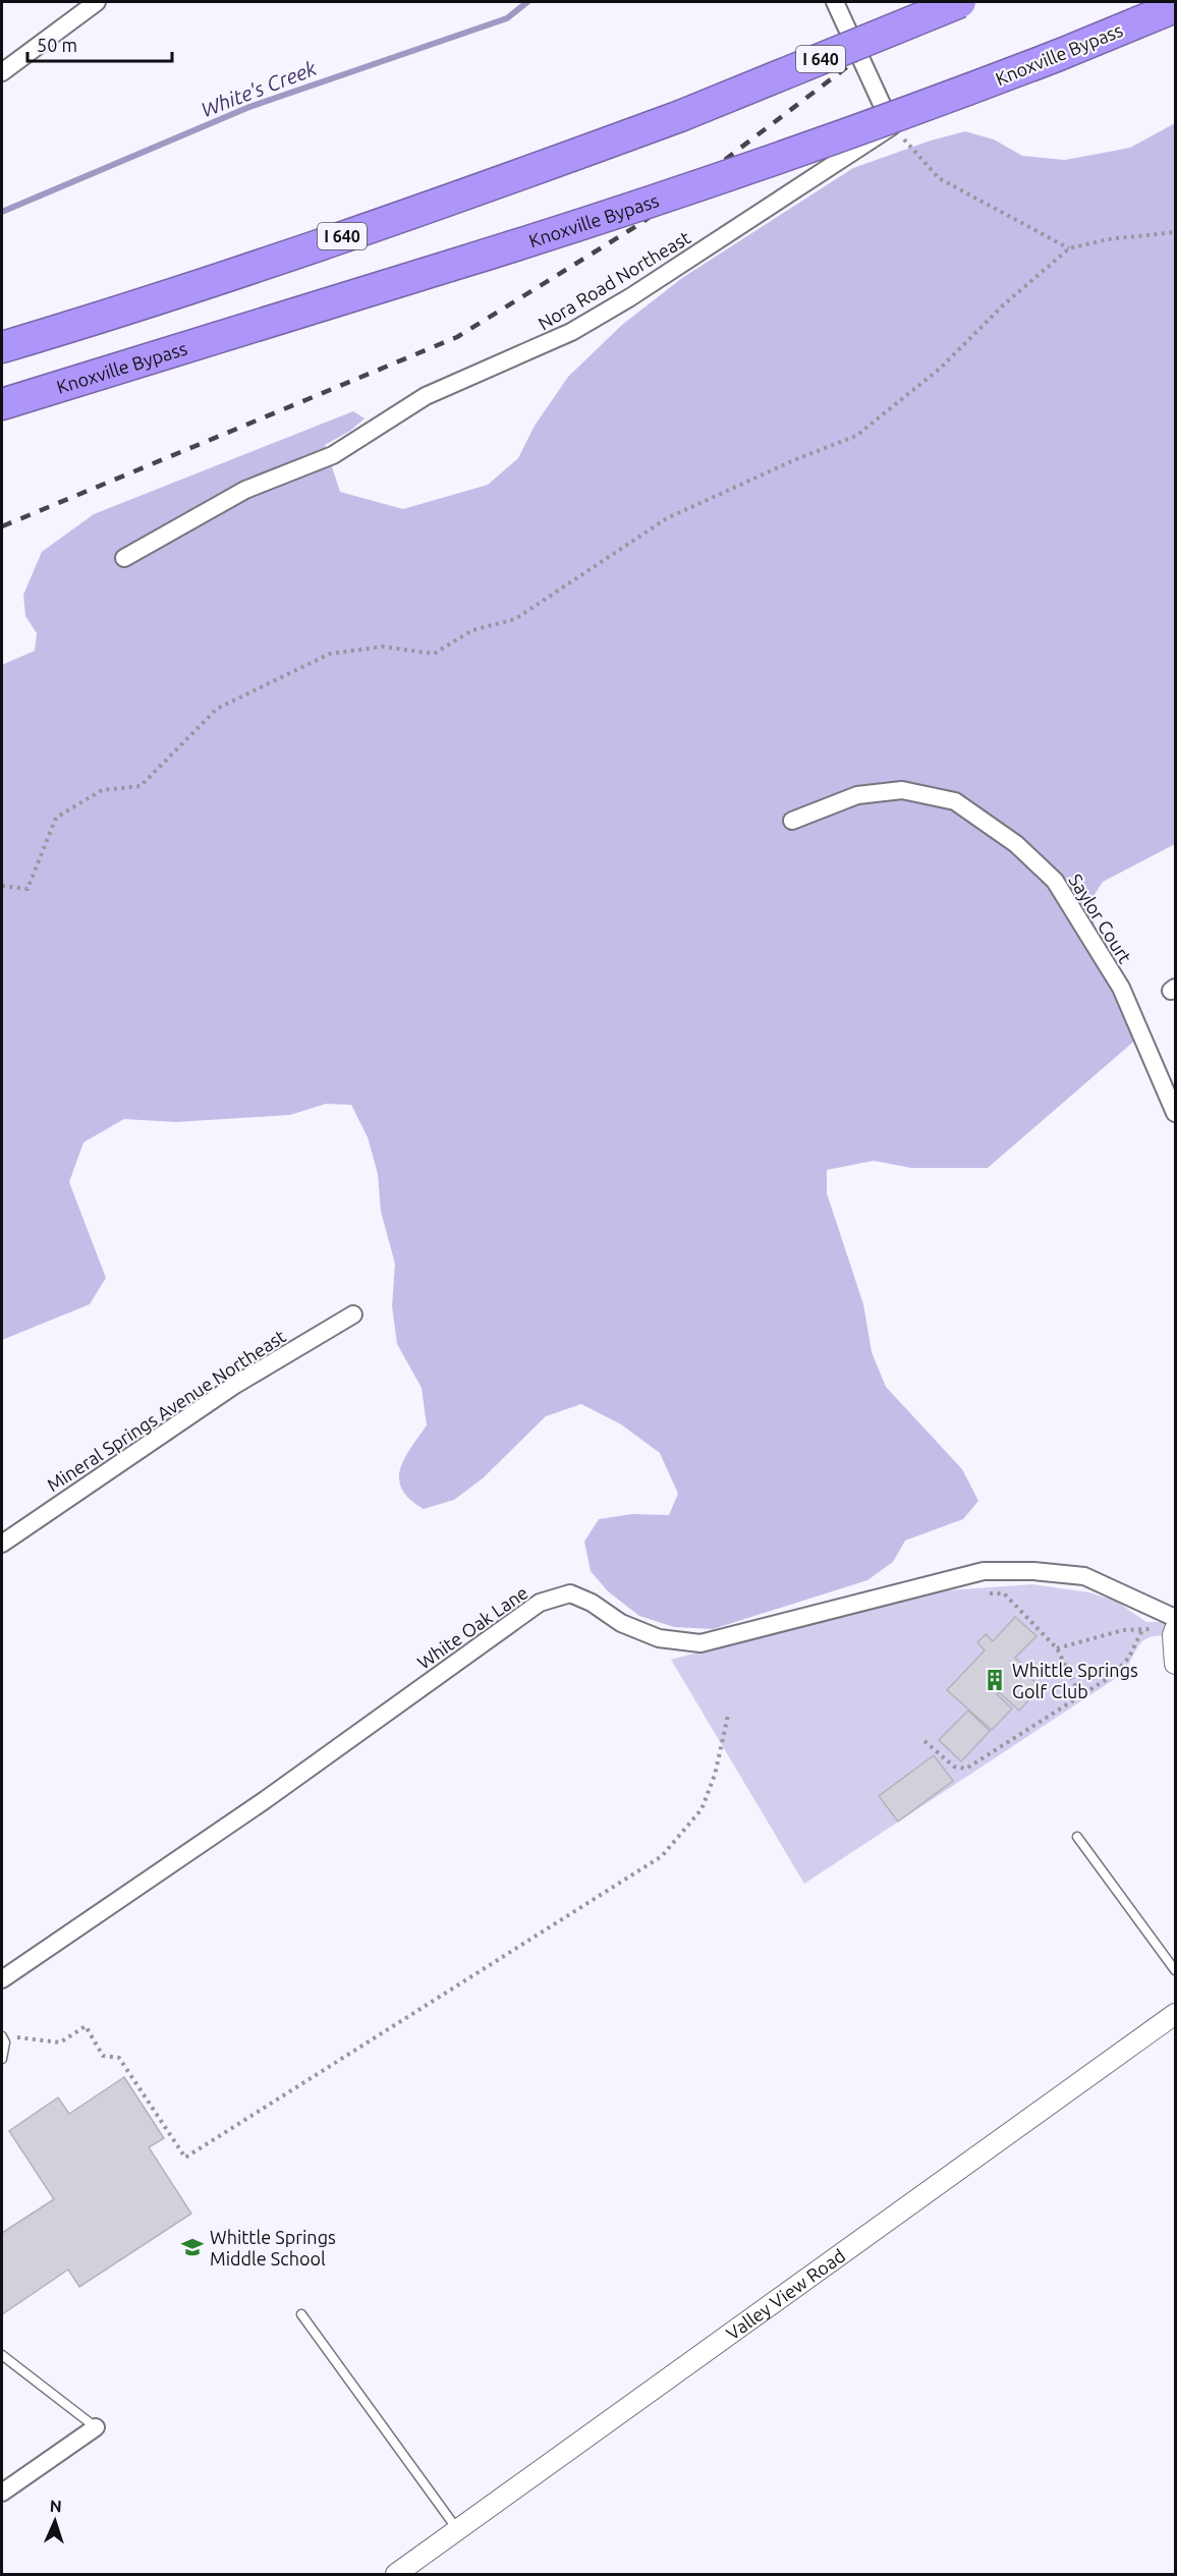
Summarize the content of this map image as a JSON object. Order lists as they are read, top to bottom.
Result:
{
  "streets": {
    "highway": ["Knoxville Bypass", "I 640"],
    "street": [
      "Nora Road Northeast",
      "Saylor Court",
      "Mineral Springs Avenue Northeast",
      "White Oak Lane",
      "Valley View Road"
    ]
  },
  "water": ["White's Creek"],
  "places": {
    "building": ["Whittle Springs Golf Club"],
    "school or university": ["Whittle Springs Middle School"]
  },
  "scale_bar": "50 m",
  "north": "top"
}
